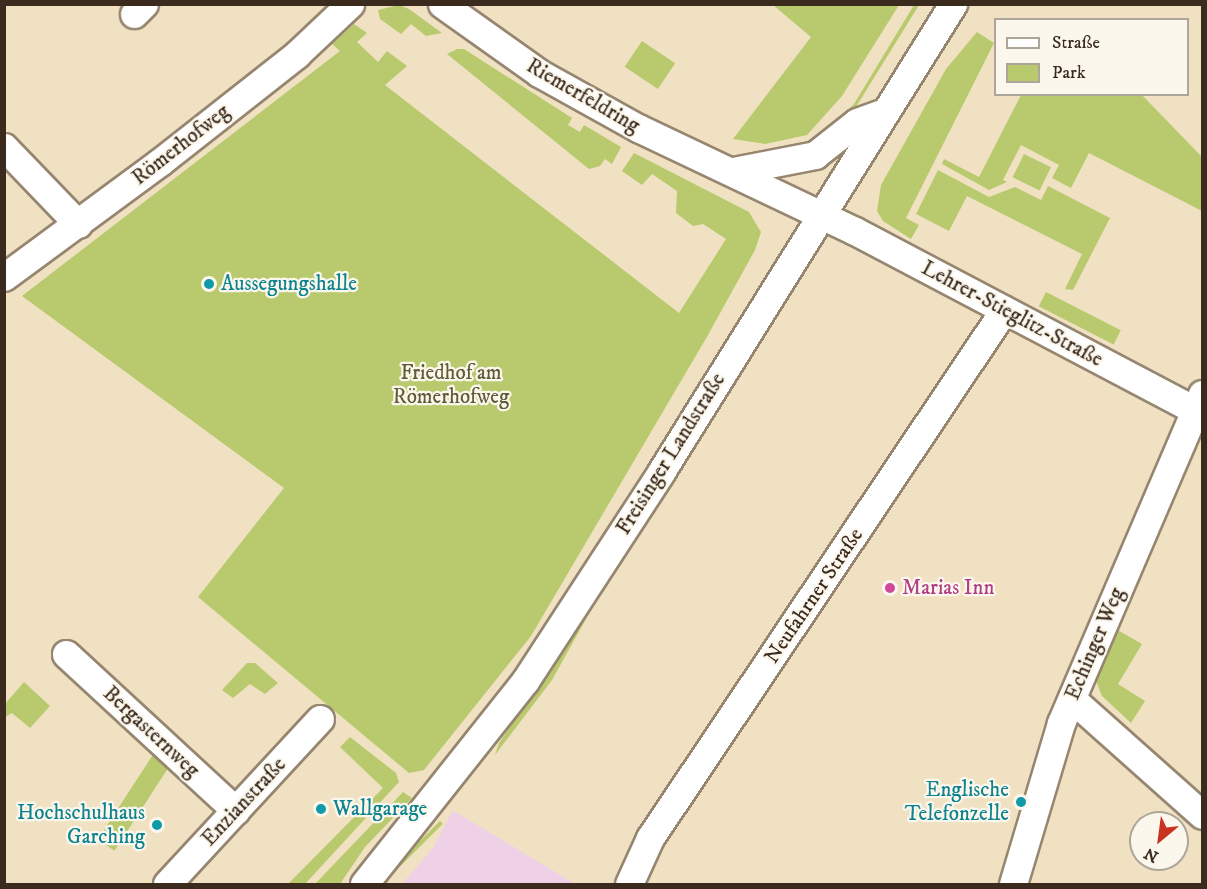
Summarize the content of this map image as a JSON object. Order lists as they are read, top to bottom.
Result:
{
  "streets": {
    "street": [
      "Riemerfeldring",
      "Römerhofweg",
      "Lehrer-Stieglitz-Straße",
      "Freisinger Landstraße",
      "Neufahrner Straße",
      "Echinger Weg",
      "Bergasternweg",
      "Enzianstraße"
    ]
  },
  "crossings": [
    ["Riemerfeldring", "Lehrer-Stieglitz-Straße"],
    ["Riemerfeldring", "Freisinger Landstraße"],
    ["Lehrer-Stieglitz-Straße", "Freisinger Landstraße"],
    ["Lehrer-Stieglitz-Straße", "Neufahrner Straße"],
    ["Lehrer-Stieglitz-Straße", "Echinger Weg"],
    ["Bergasternweg", "Enzianstraße"]
  ],
  "parks": ["Friedhof am Römerhofweg"],
  "places": [
    "Aussegungshalle",
    "Marias Inn",
    "Englische Telefonzelle",
    "Wallgarage",
    "Hochschulhaus Garching"
  ],
  "legend": ["Straße", "Park"],
  "north": "bottom left"
}
